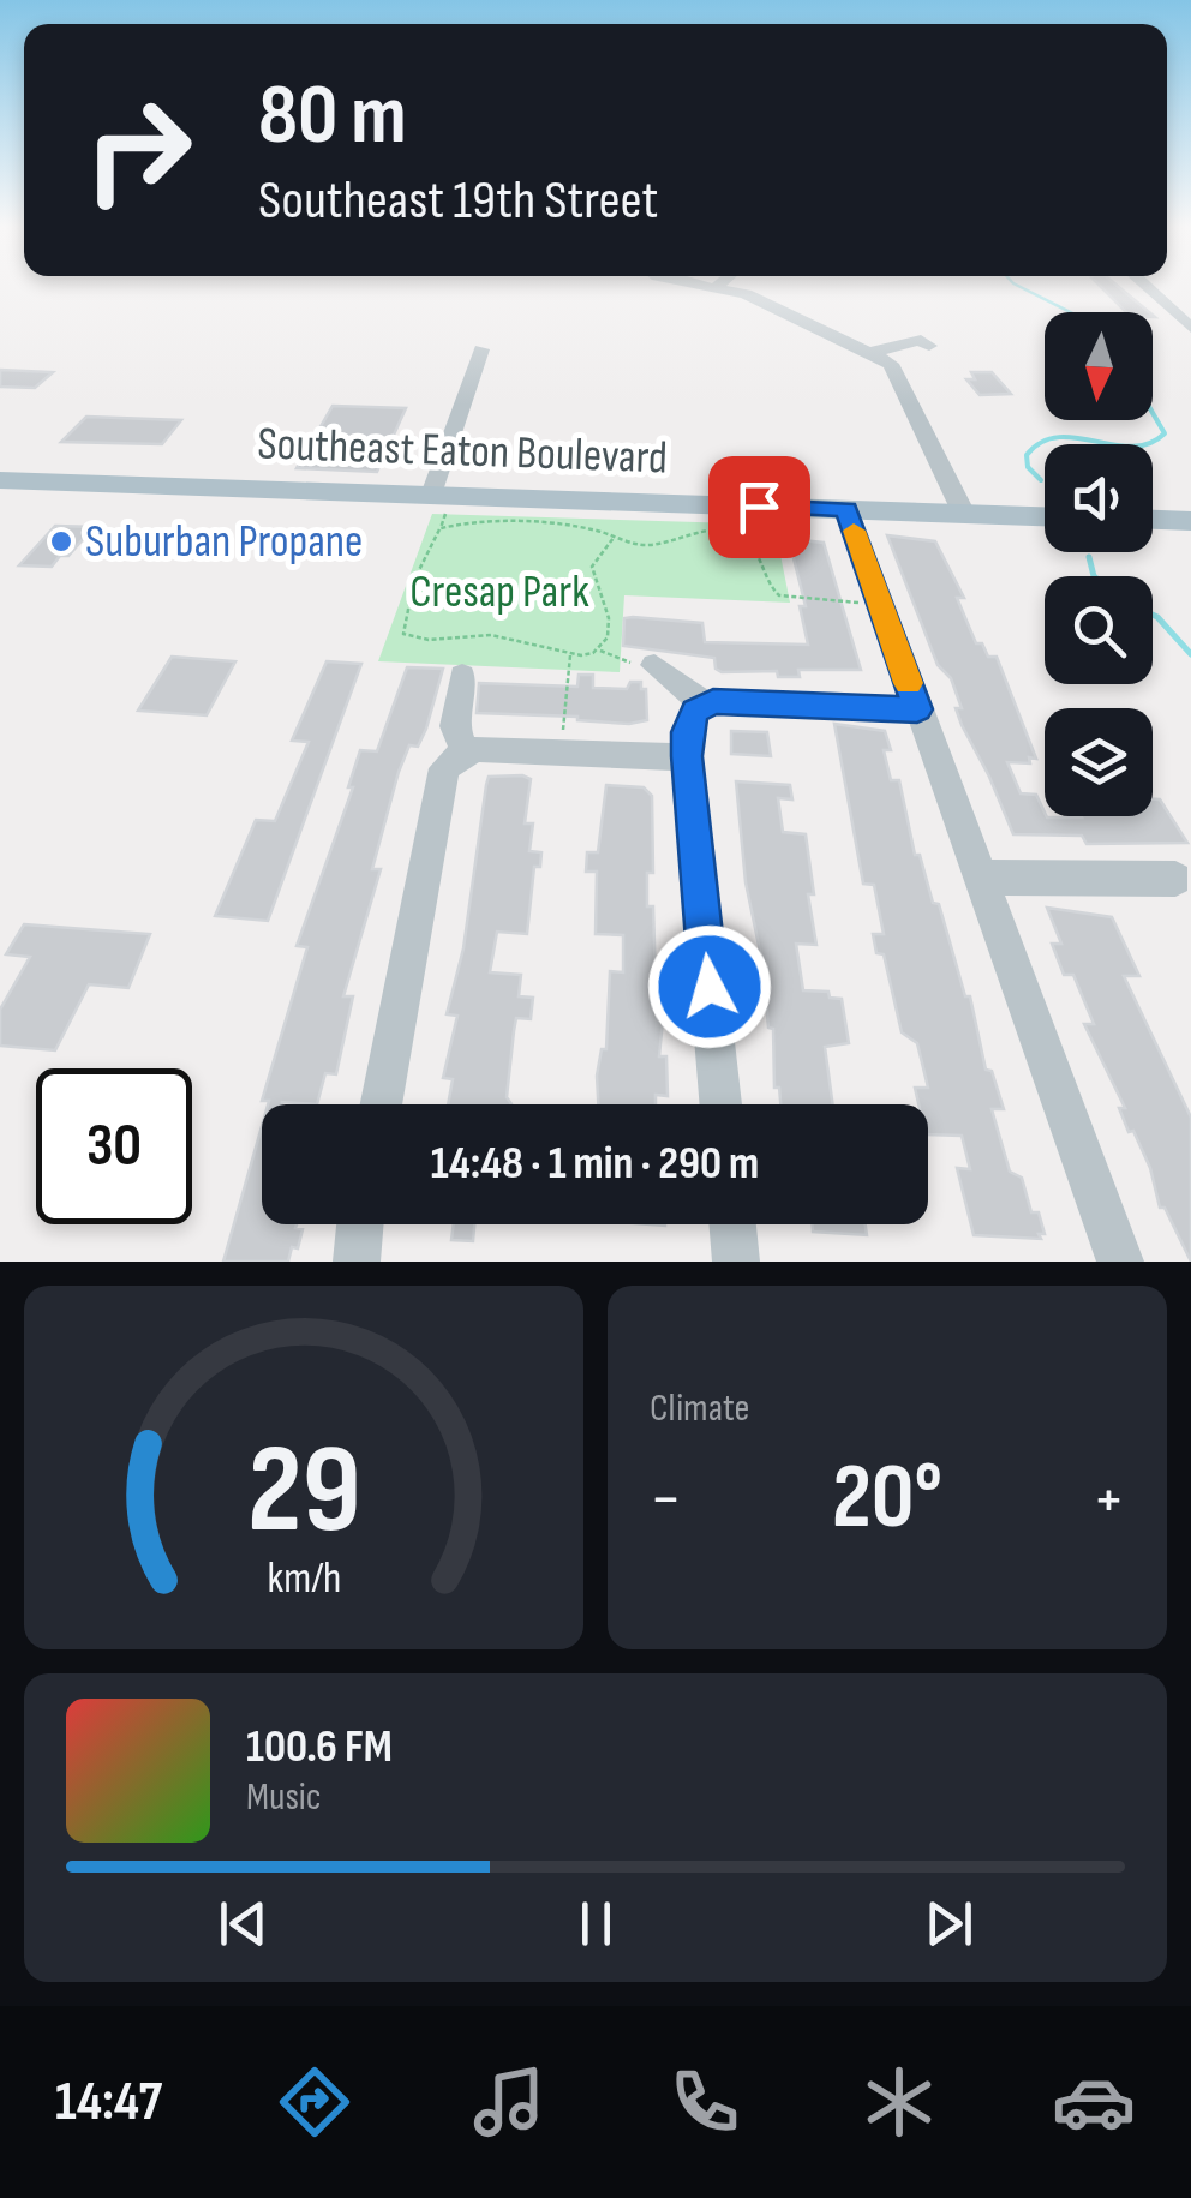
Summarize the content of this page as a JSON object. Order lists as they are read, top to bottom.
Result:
{
  "streets": {
    "main road": ["Southeast Eaton Boulevard"]
  },
  "parks": ["Cresap Park"],
  "places": ["Suburban Propane"],
  "north": "bottom",
  "page": {
    "turn": ["80 m", "Southeast 19th Street"],
    "limit": "30",
    "trip": "14:48 · 1 min · 290 m",
    "tile": "Climate",
    "heat": ["−", "20°", "+"],
    "song": ["100.6 FM", "Music"],
    "tabs": "14:47",
    "gauge": ["29", "km/h"]
  }
}
